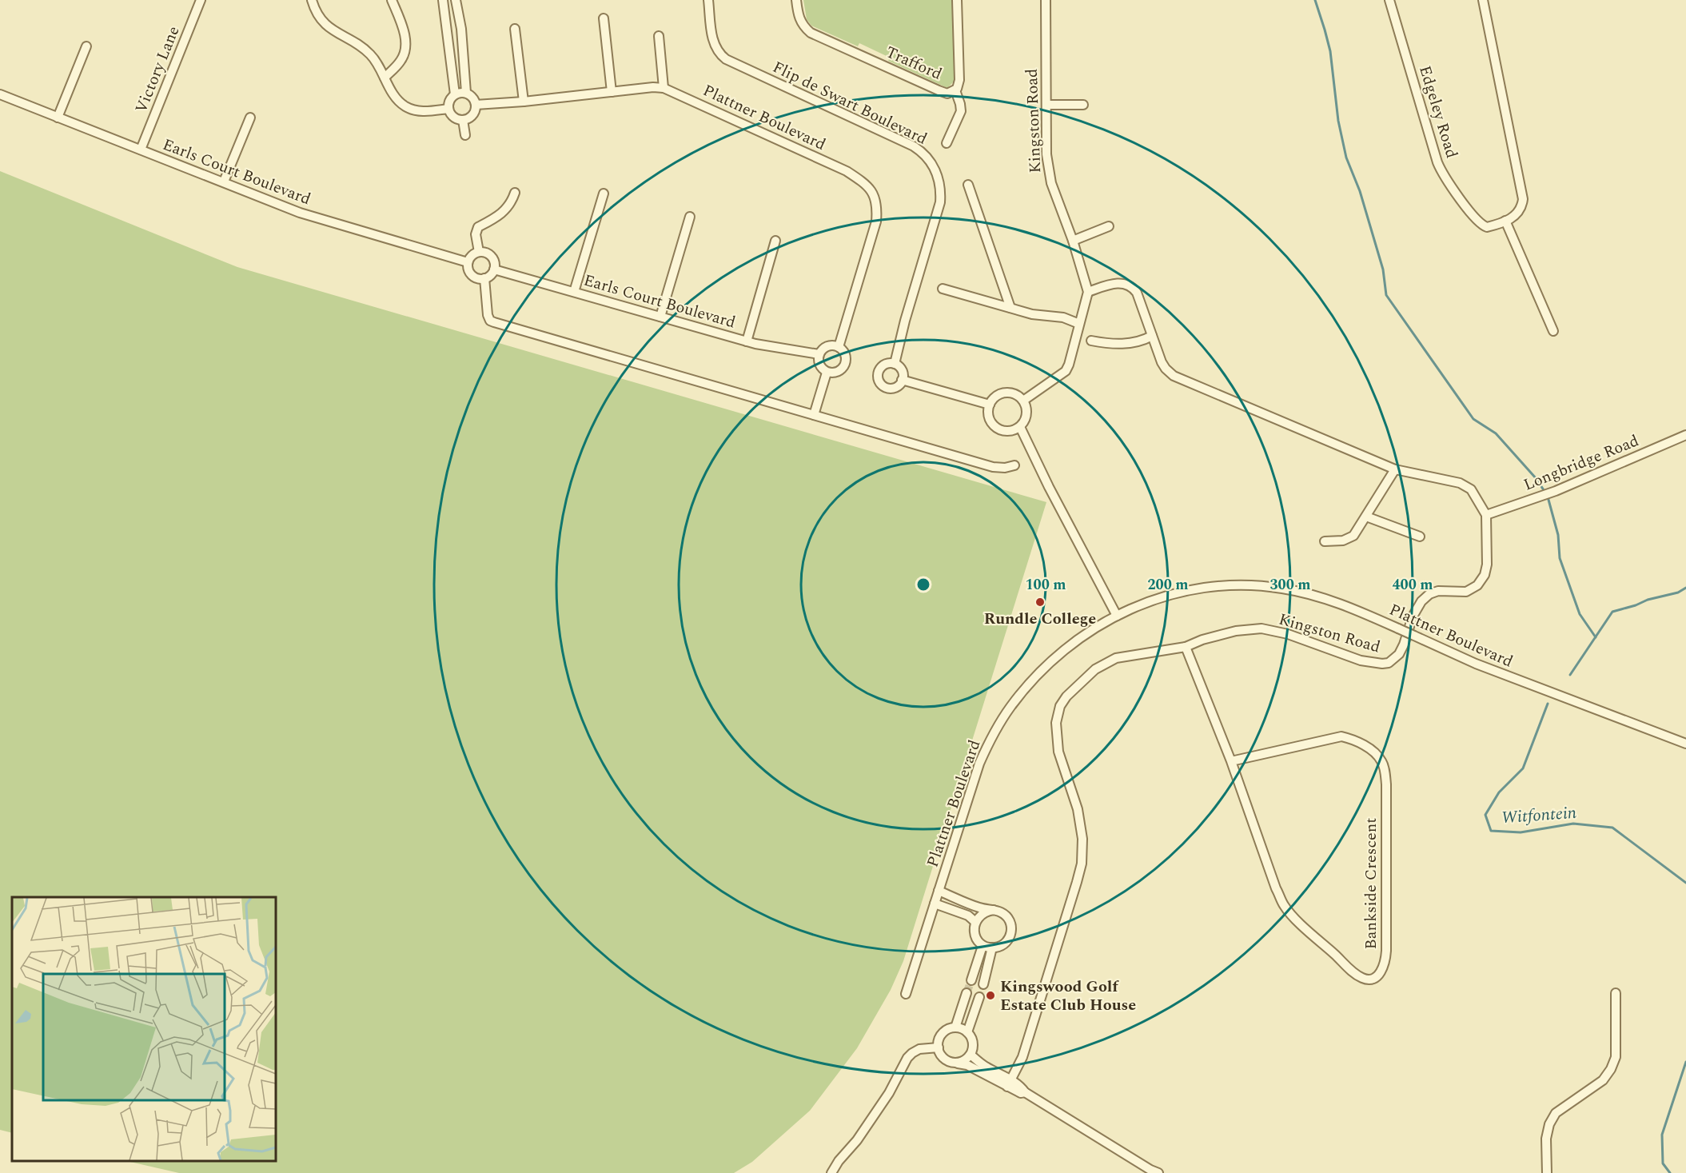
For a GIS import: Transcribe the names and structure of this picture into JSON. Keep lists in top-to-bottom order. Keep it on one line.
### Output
{"streets":{"street":["Trafford","Victory Lane","Flip de Swart Boulevard","Edgeley Road","Plattner Boulevard","Kingston Road","Earls Court Boulevard","Longbridge Road","Bankside Crescent"]},"crossings":[["Victory Lane","Earls Court Boulevard"],["Plattner Boulevard","Earls Court Boulevard"],["Kingston Road","Longbridge Road"],["Kingston Road","Bankside Crescent"]],"water":["Witfontein"],"places":["Rundle College","Kingswood Golf Estate Club House"],"rings":["100 m","200 m","300 m","400 m"]}
